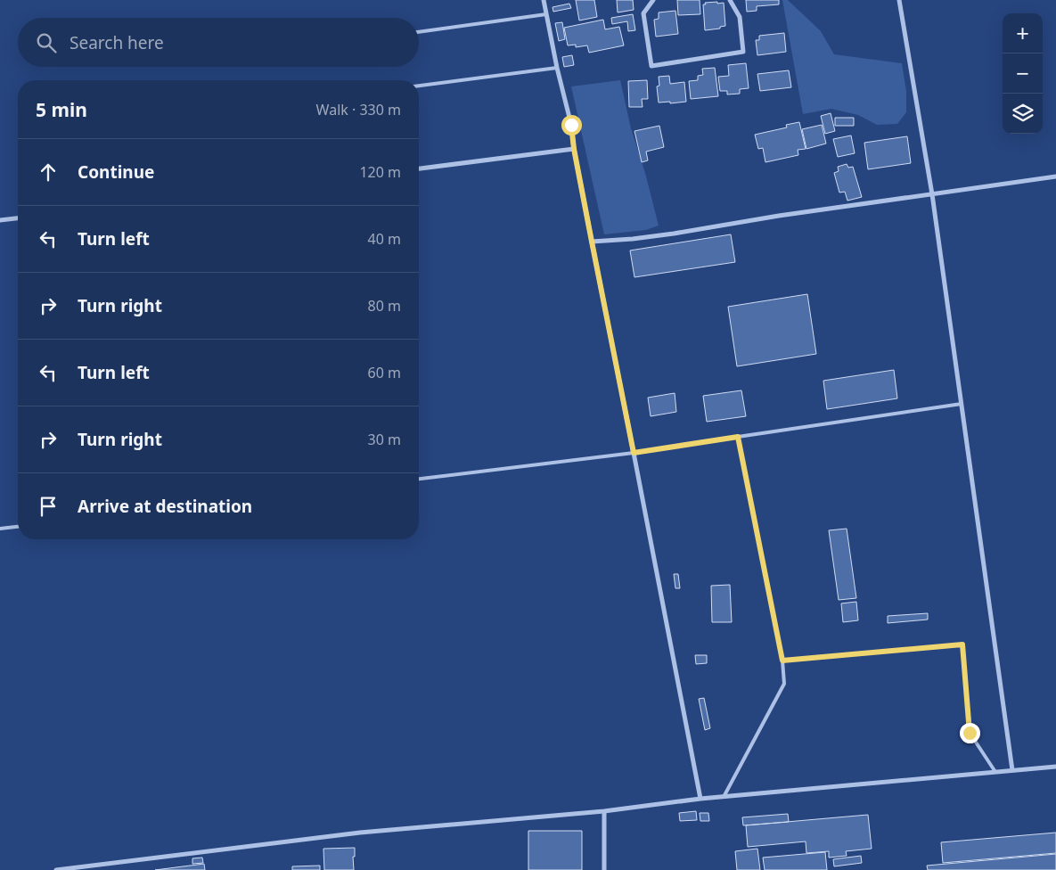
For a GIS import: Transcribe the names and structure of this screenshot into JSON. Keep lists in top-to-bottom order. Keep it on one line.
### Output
{"page":{"map_buttons":["+","−"],"search":"Search here","heading":["5 min","Walk · 330 m"],"list":[["Continue","120 m"],["Turn left","40 m"],["Turn right","80 m"],["Turn left","60 m"],["Turn right","30 m"],"Arrive at destination"]}}
